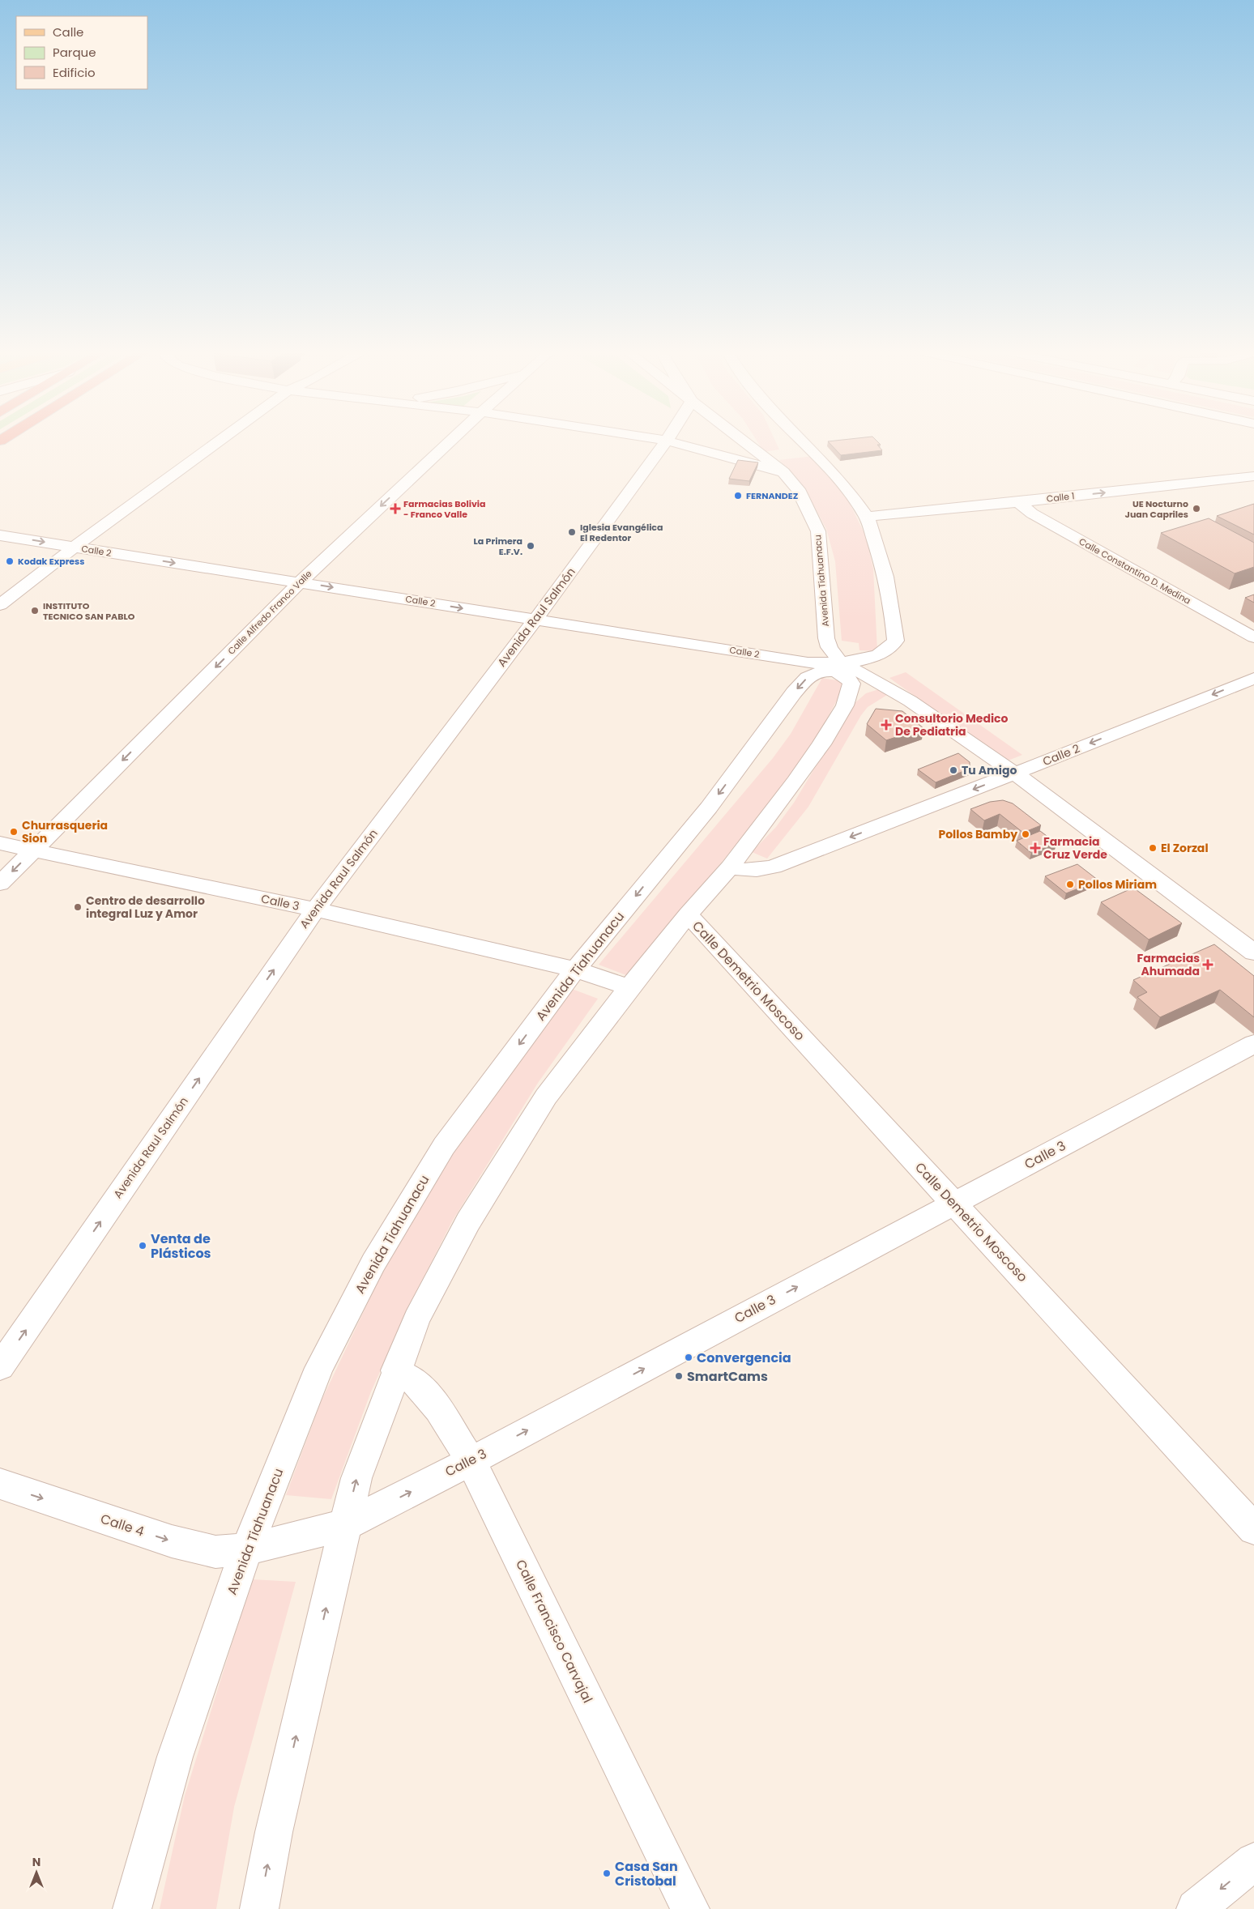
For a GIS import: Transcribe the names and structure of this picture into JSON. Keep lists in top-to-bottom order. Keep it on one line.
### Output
{"streets":{"street":["Calle 1","Calle 2","Calle Constantino D. Medina","Avenida Tiahuanacu","Calle Alfredo Franco Valle","Avenida Raul Salmón","Calle 3","Calle Demetrio Moscoso","Calle 4","Calle Francisco Carvajal"]},"crossings":[["Calle 1","Calle Constantino D. Medina"],["Calle 2","Avenida Tiahuanacu"],["Calle 2","Calle Alfredo Franco Valle"],["Calle 2","Avenida Raul Salmón"],["Avenida Tiahuanacu","Calle 3"],["Avenida Tiahuanacu","Calle Demetrio Moscoso"],["Avenida Tiahuanacu","Calle 4"],["Avenida Tiahuanacu","Calle Francisco Carvajal"],["Calle Alfredo Franco Valle","Calle 3"],["Avenida Raul Salmón","Calle 3"],["Calle 3","Calle Demetrio Moscoso"],["Calle 3","Calle 4"],["Calle 3","Calle Francisco Carvajal"]],"one_way":["Calle 1","Avenida Raul Salmón","Calle 3","Calle 4"],"places":{"other":["FERNANDEZ","UE Nocturno Juan Capriles","Iglesia Evangélica El Redentor","La Primera E.F.V.","Kodak Express","INSTITUTO TECNICO SAN PABLO","Tu Amigo","Churrasqueria Sion","Pollos Bamby","El Zorzal","Pollos Miriam","Centro de desarrollo integral Luz y Amor","Venta de Plásticos","Convergencia","SmartCams","Casa San Cristobal"],"health":["Farmacias Bolivia - Franco Valle","Consultorio Medico De Pediatria","Farmacia Cruz Verde","Farmacias Ahumada"]},"legend":["Calle","Parque","Edificio"],"north":"top"}
